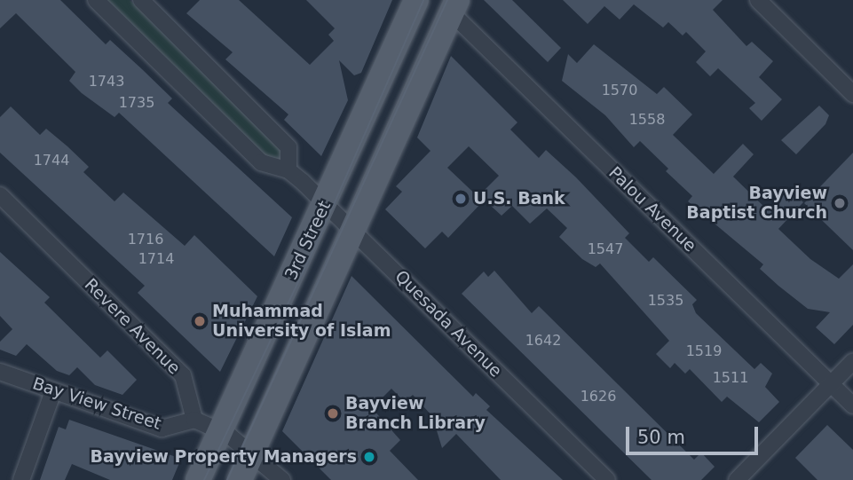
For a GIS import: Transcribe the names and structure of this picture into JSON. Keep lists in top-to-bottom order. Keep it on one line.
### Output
{"streets":{"main road":["3rd Street"],"street":["Palou Avenue","Quesada Avenue","Revere Avenue","Bay View Street"]},"crossings":[["Palou Avenue","3rd Street"],["3rd Street","Quesada Avenue"],["Revere Avenue","Bay View Street"]],"places":["U.S. Bank","Bayview Baptist Church","Muhammad University of Islam","Bayview Branch Library","Bayview Property Managers"],"house_numbers":["1743","1570","1735","1558","1744","1716","1547","1714","1535","1642","1519","1511","1626"],"scale_bar":"50 m"}
